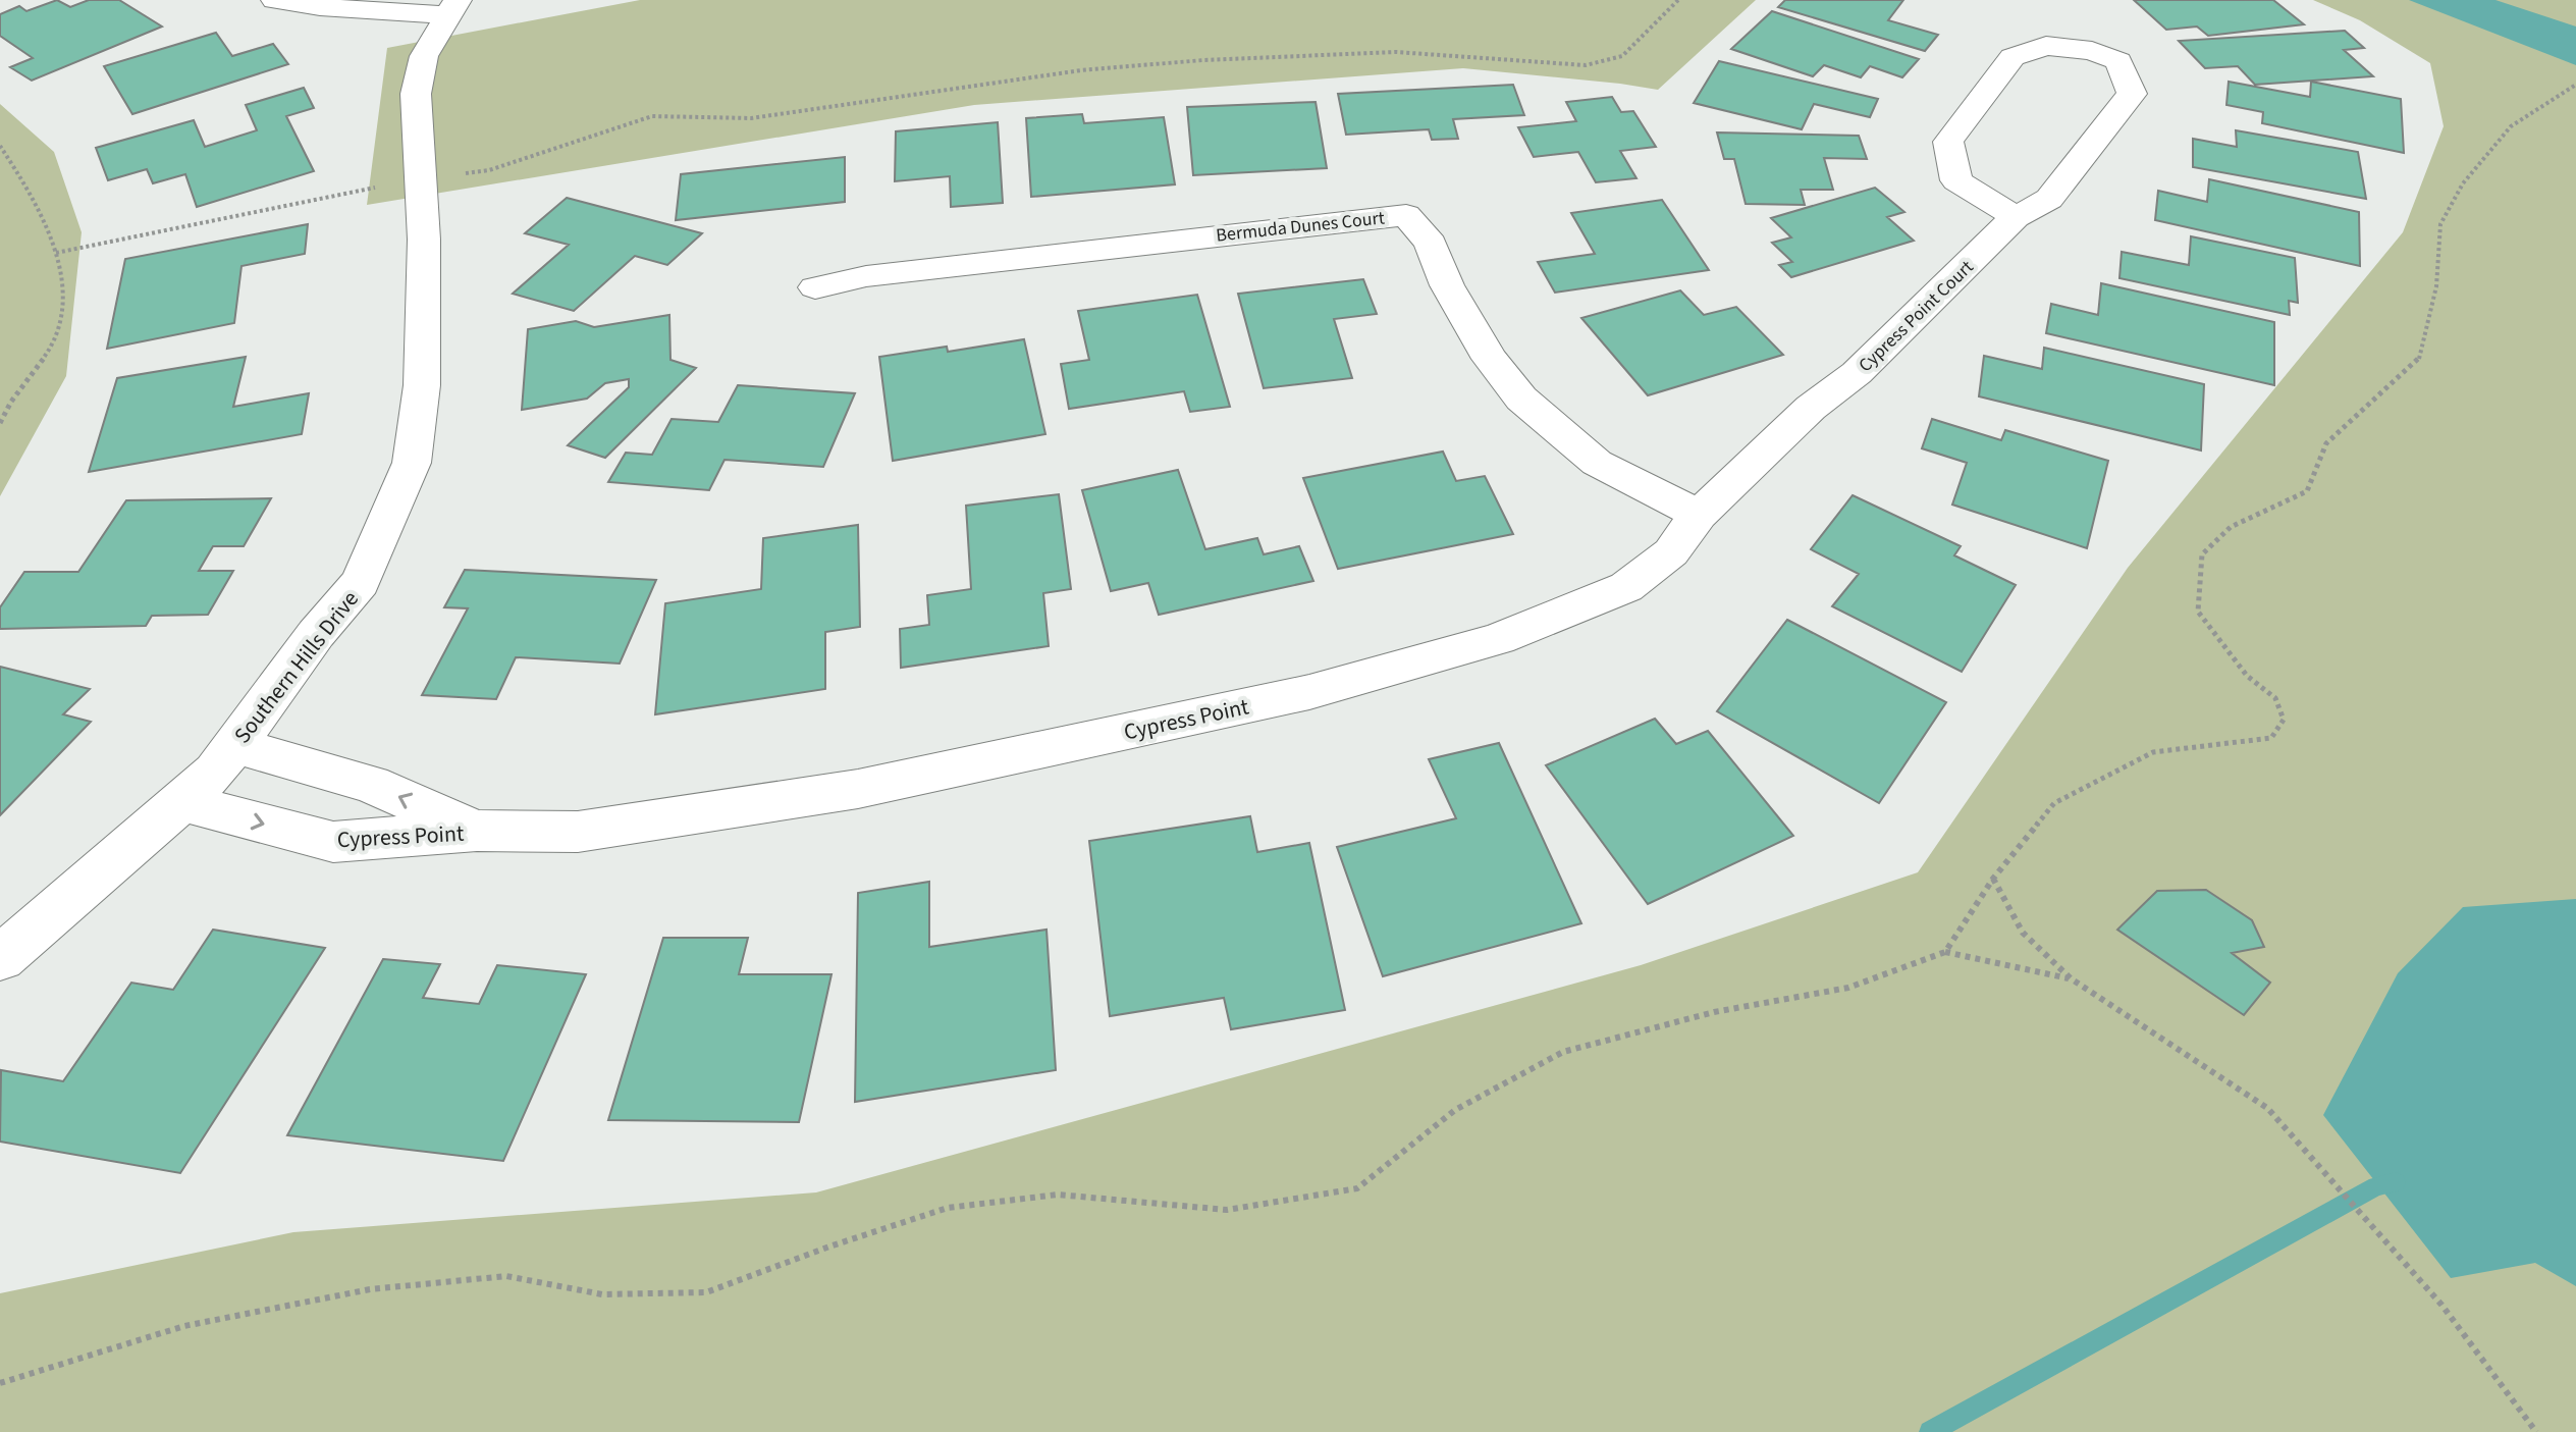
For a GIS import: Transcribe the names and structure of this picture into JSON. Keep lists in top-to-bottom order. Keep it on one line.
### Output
{"streets":{"street":["Bermuda Dunes Court","Cypress Point Court","Southern Hills Drive","Cypress Point"]},"crossings":[["Bermuda Dunes Court","Cypress Point"],["Cypress Point Court","Cypress Point"],["Southern Hills Drive","Cypress Point"]]}
